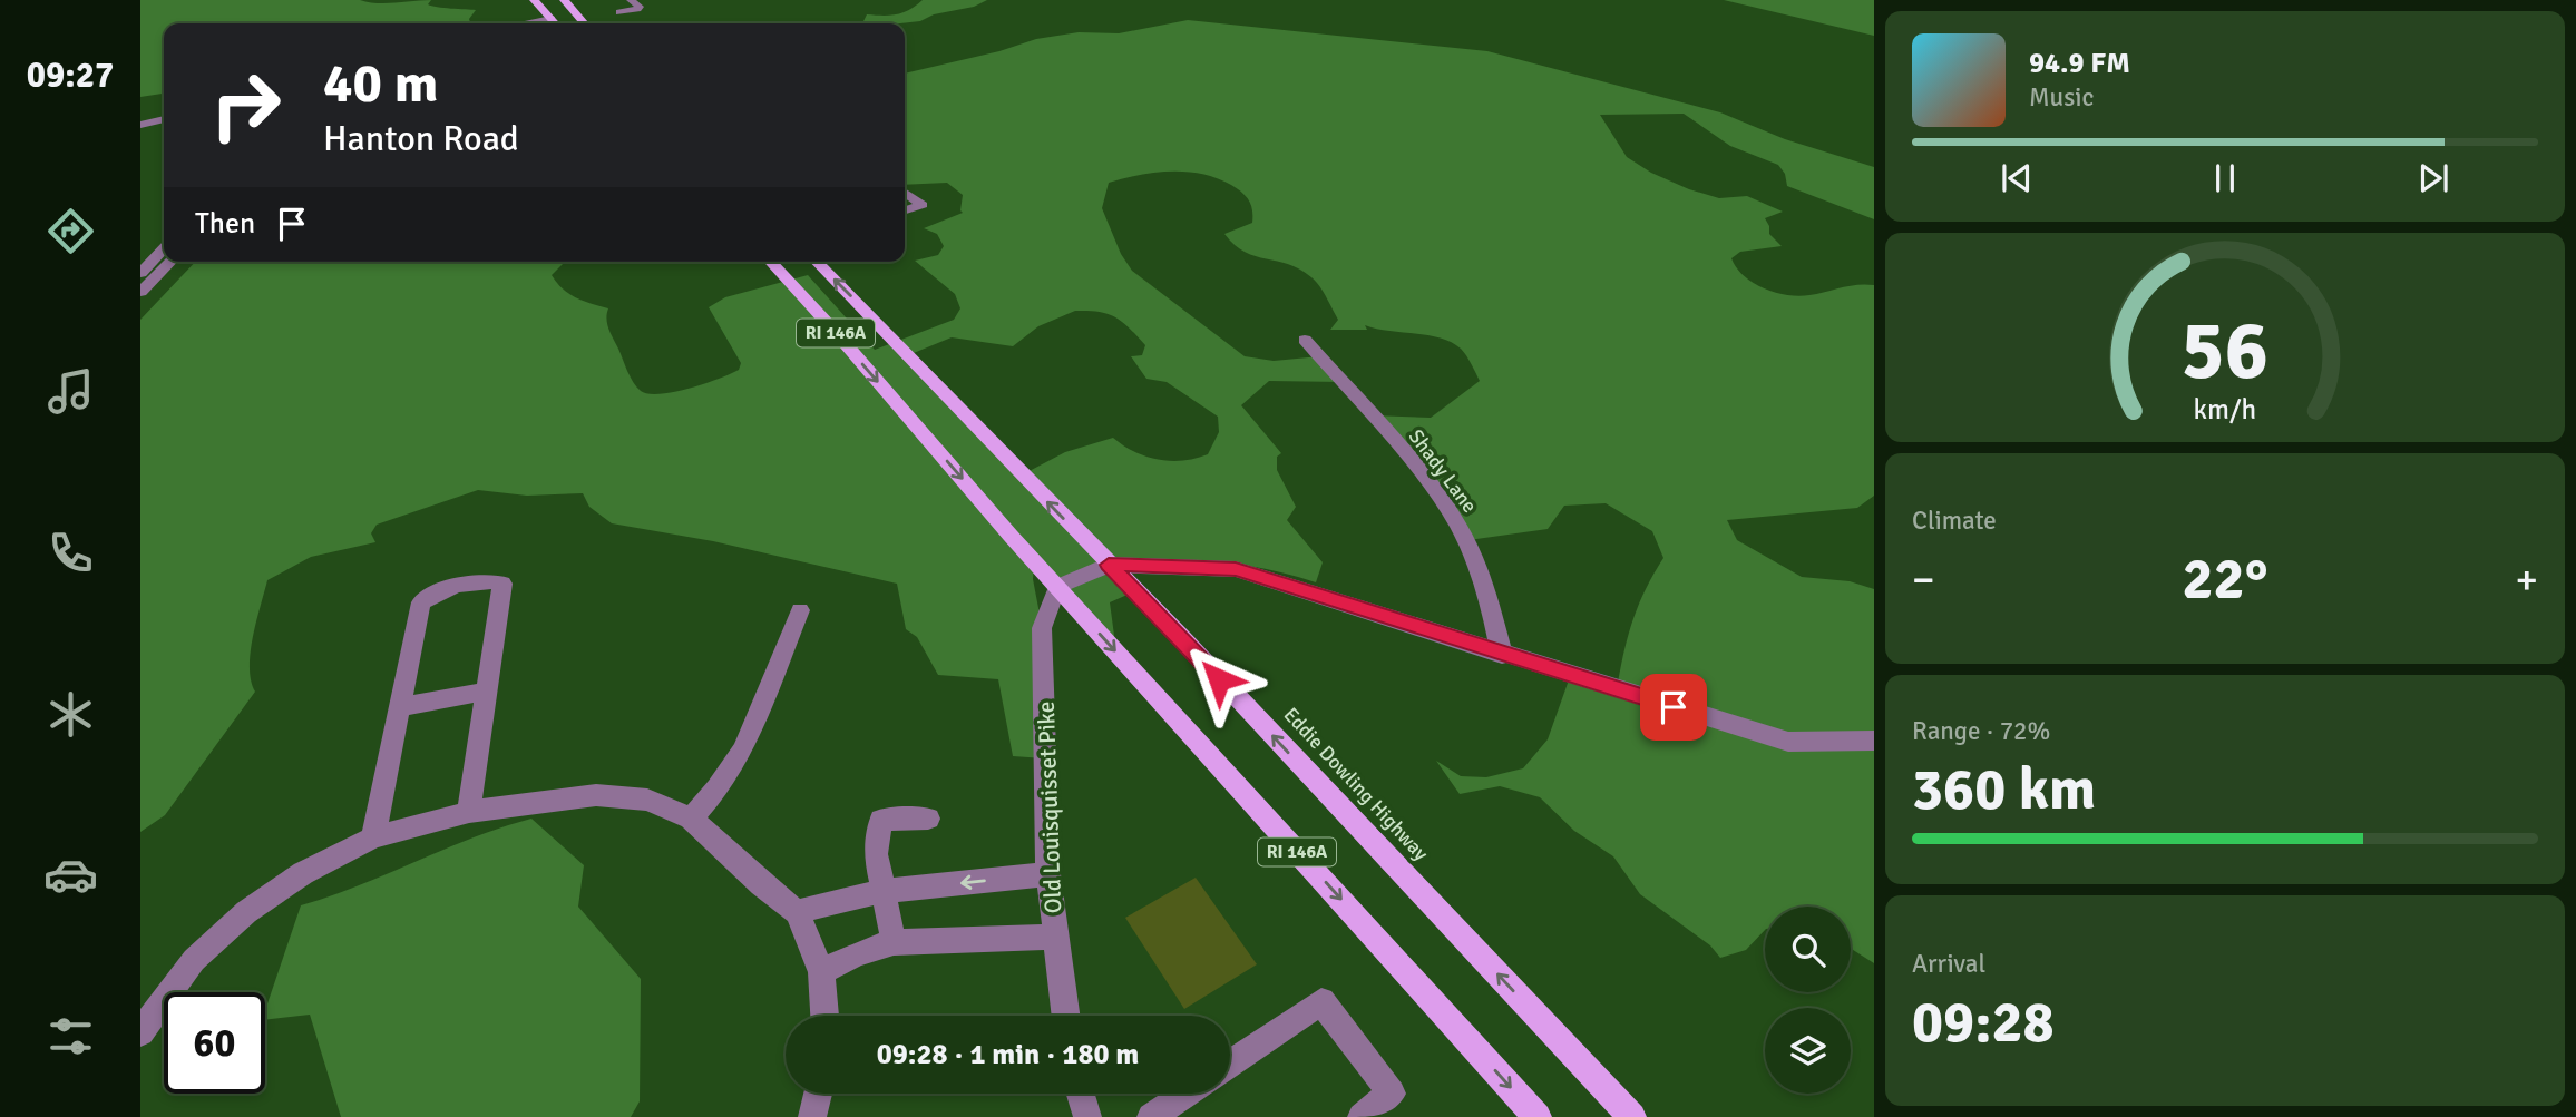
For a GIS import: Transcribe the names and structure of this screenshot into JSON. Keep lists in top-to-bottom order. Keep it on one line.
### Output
{"streets":{"main road":["RI 146A","Eddie Dowling Highway"],"street":["Shady Lane","Old Louisquisset Pike"]},"crossings":[["RI 146A","Old Louisquisset Pike"]],"page":{"tabs":"09:27","turn":["40 m","Hanton Road"],"song":["94.9 FM","Music"],"then":"Then","tile":["Climate",["Range · 72%","360 km"],["Arrival","09:28"]],"heat":["−","22°","+"],"limit":"60","trip":"09:28 · 1 min · 180 m","gauge":["56","km/h"]}}
